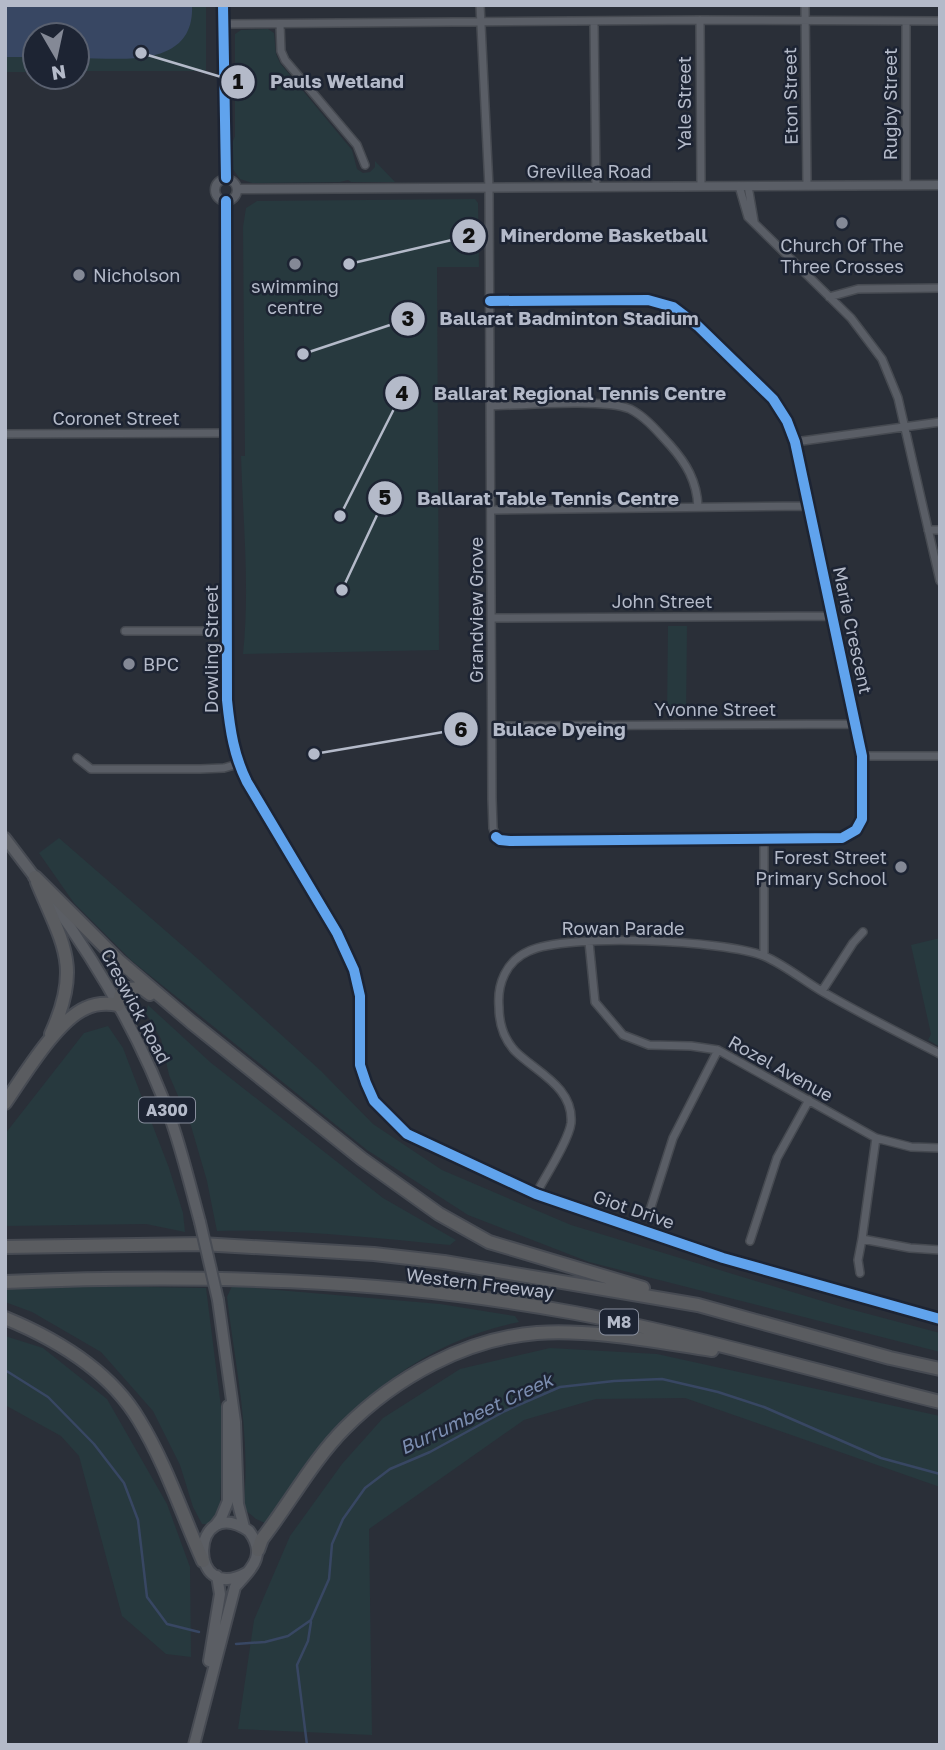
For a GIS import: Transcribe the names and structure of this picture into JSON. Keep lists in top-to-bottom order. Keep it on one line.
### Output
{"streets":{"highway":["Creswick Road","A300","Western Freeway","M8"],"street":["Eton Street","Yale Street","Rugby Street","Grevillea Road","Coronet Street","John Street","Grandview Grove","Marie Crescent","Dowling Street","Yvonne Street","Rowan Parade","Rozel Avenue","Giot Drive"]},"crossings":[["Eton Street","Grevillea Road"],["Yale Street","Grevillea Road"],["Rugby Street","Grevillea Road"],["Grevillea Road","Grandview Grove"],["Grevillea Road","Dowling Street"],["Coronet Street","Dowling Street"],["John Street","Grandview Grove"],["John Street","Marie Crescent"],["Grandview Grove","Marie Crescent"],["Grandview Grove","Yvonne Street"],["Marie Crescent","Yvonne Street"],["Dowling Street","Giot Drive"],["Rowan Parade","Rozel Avenue"],["Rowan Parade","Giot Drive"],["Creswick Road","A300"]],"water":["Burrumbeet Creek"],"places":["Pauls Wetland","Church Of The Three Crosses","swimming centre","Minerdome Basketball","Nicholson","Ballarat Badminton Stadium","Ballarat Regional Tennis Centre","Ballarat Table Tennis Centre","BPC","Bulace Dyeing","Forest Street Primary School"],"north":"bottom"}
